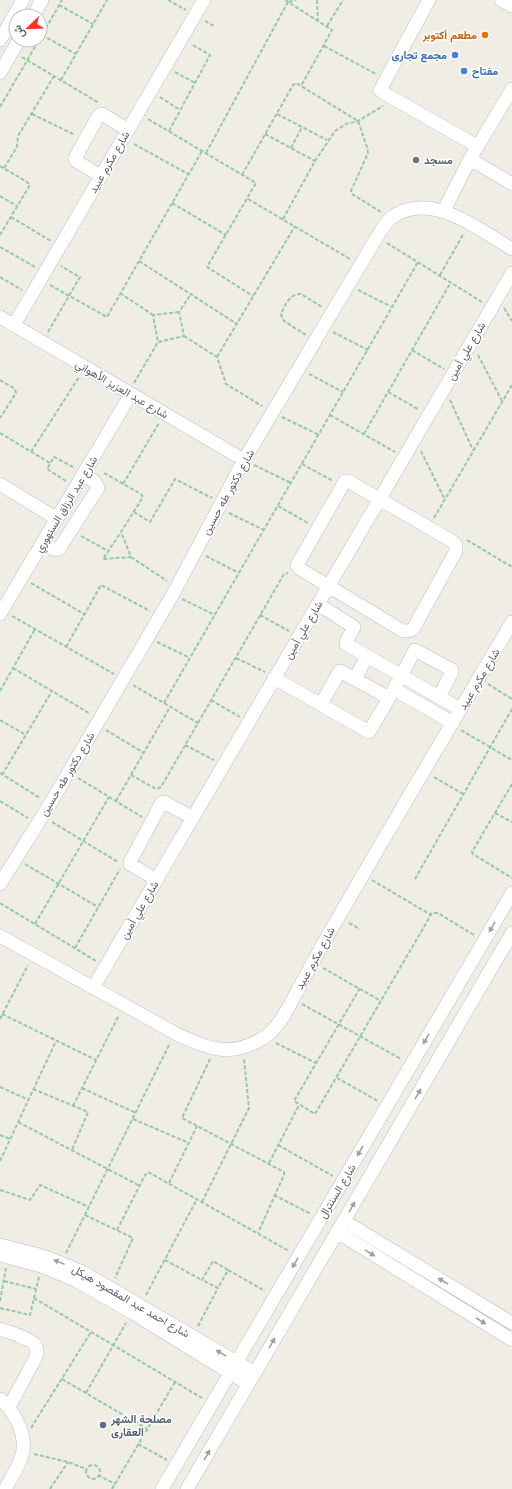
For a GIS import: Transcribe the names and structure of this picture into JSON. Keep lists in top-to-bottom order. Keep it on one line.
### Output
{"streets":{"street":["شارع مكرم عبيد","شارع علي أمين","شارع عبد العزيز الأهواني","شارع دكتور طه حسين","شارع عبد الرزاق السنهوري","شارع السنترال","شارع احمد عبد المقصود هيكل"]},"crossings":[["شارع مكرم عبيد","شارع علي أمين"],["شارع مكرم عبيد","شارع عبد العزيز الأهواني"],["شارع عبد العزيز الأهواني","شارع دكتور طه حسين"],["شارع عبد العزيز الأهواني","شارع عبد الرزاق السنهوري"],["شارع السنترال","شارع احمد عبد المقصود هيكل"]],"places":["مطعم أكتوبر","مجمع تجارى","مفتاح","مسجد","مصلحة الشهر العقارى"],"north":"bottom left"}
